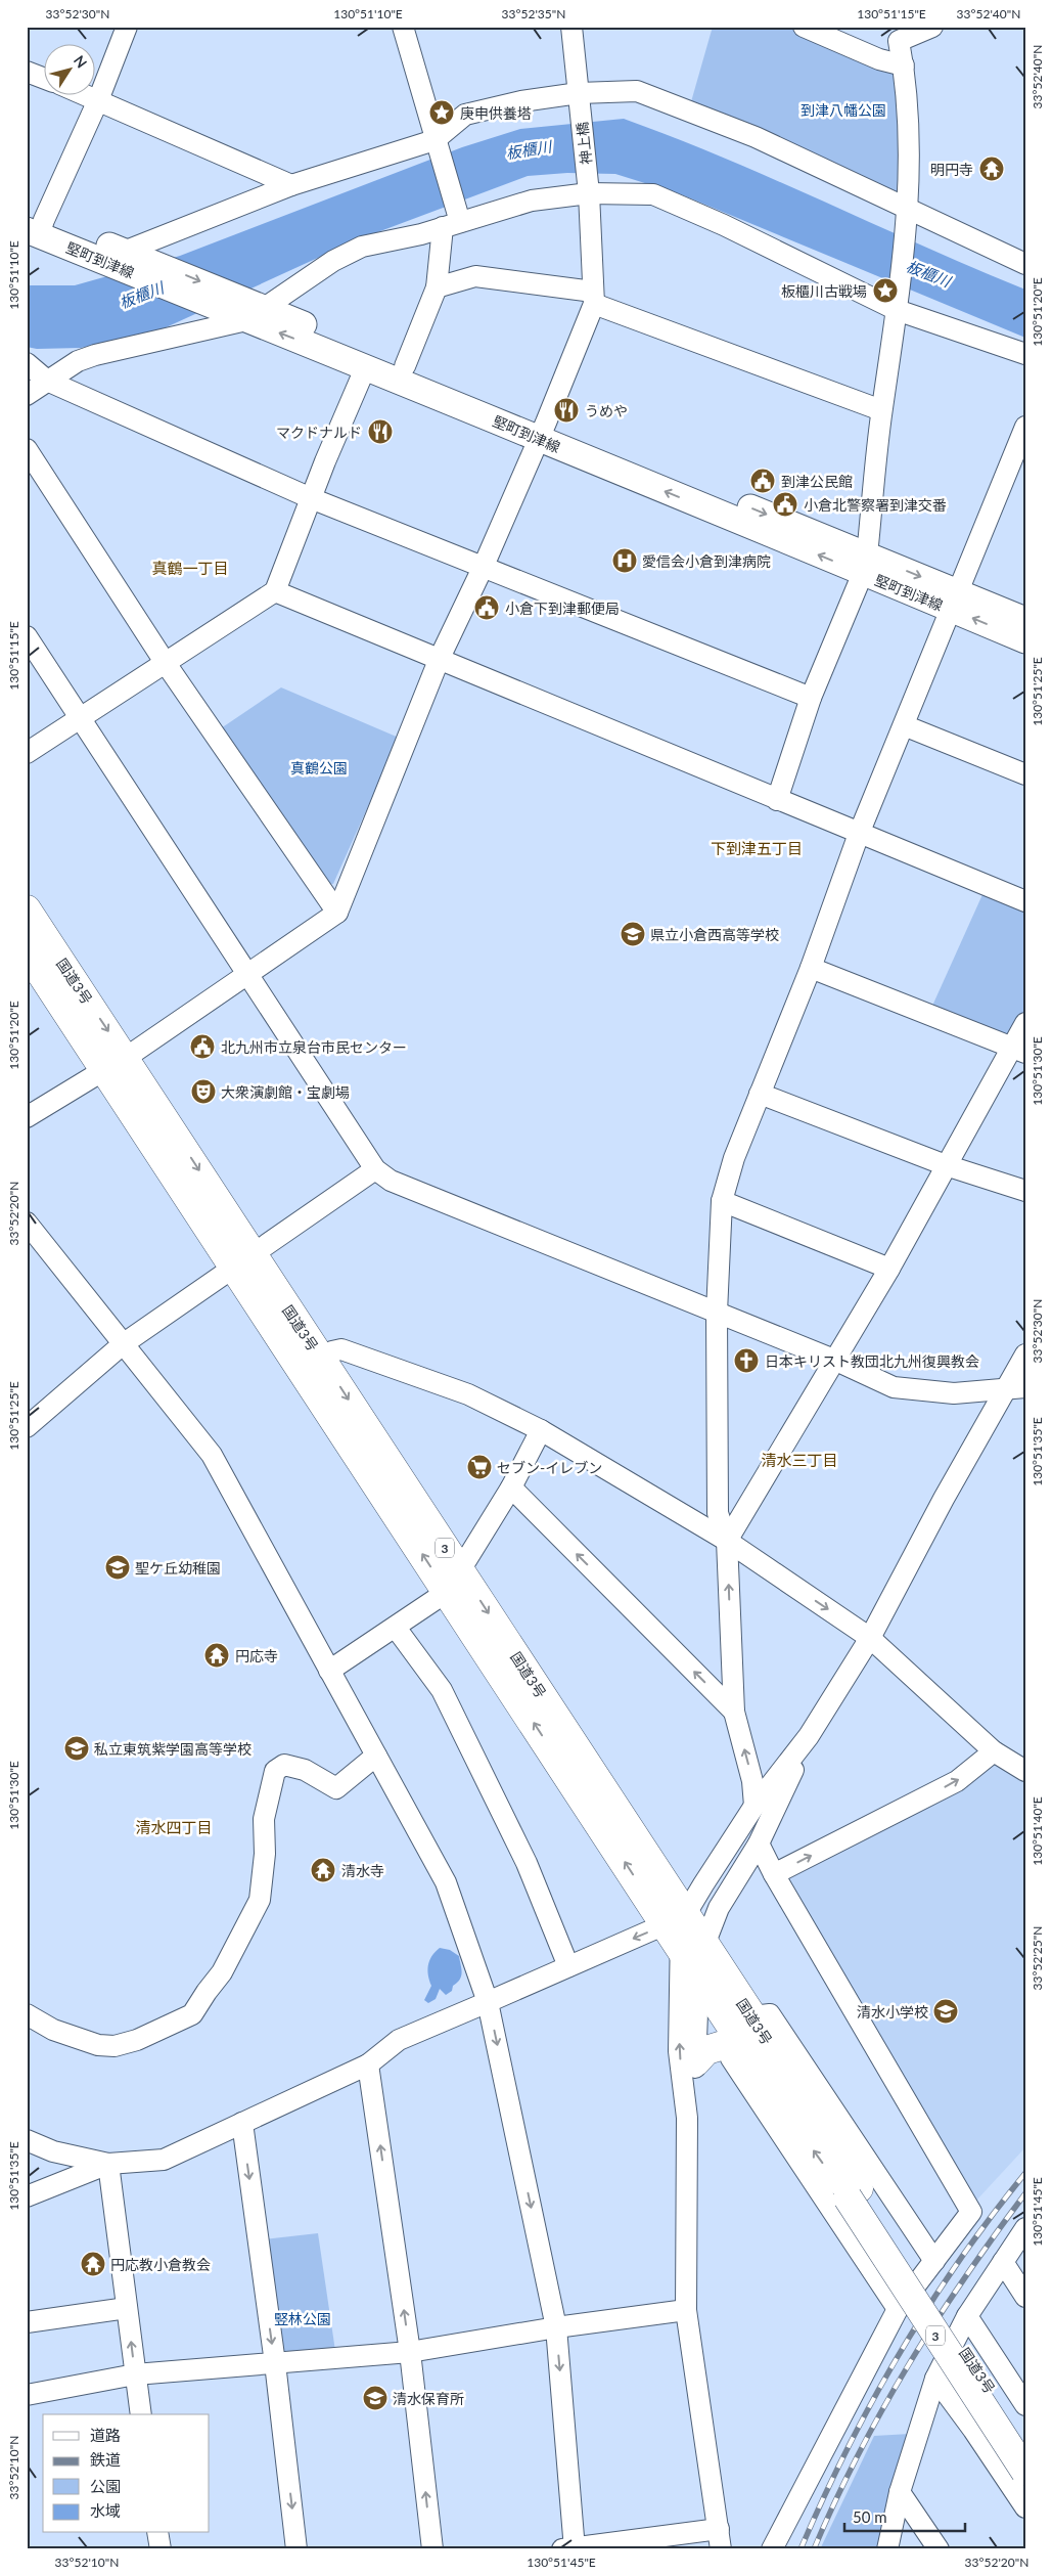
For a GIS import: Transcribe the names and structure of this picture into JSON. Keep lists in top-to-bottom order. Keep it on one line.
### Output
{"streets":{"highway":["国道3号","3"],"main road":["堅町到津線"],"street":["神上橋"]},"districts":["真鶴一丁目","下到津五丁目","清水三丁目","清水四丁目"],"water":["板櫃川"],"parks":["到津八幡公園","真鶴公園","竪林公園"],"places":{"place":["庚申供養塔","板櫃川古戦場"],"temple":["明円寺","円応寺","清水寺","円応教小倉教会"],"restaurant":["うめや","マクドナルド"],"public building":["到津公民館","小倉北警察署到津交番","小倉下到津郵便局","北九州市立泉台市民センター"],"hospital":["愛信会小倉到津病院"],"school or university":["県立小倉西高等学校","聖ケ丘幼稚園","私立東筑紫学園高等学校","清水小学校","清水保育所"],"theatre":["大衆演劇館・宝劇場"],"church":["日本キリスト教団北九州復興教会"],"supermarket":["セブン-イレブン"]},"legend":["道路","鉄道","公園","水域"],"scale_bar":"50 m","north":"top right","coordinates":["33°52'30\"N","130°51'10\"E","33°52'35\"N","130°51'15\"E","33°52'40\"N","130°51'20\"E","130°51'25\"E","130°51'30\"E","33°52'20\"N","130°51'35\"E","130°51'40\"E","33°52'25\"N","130°51'45\"E","33°52'10\"N"]}
